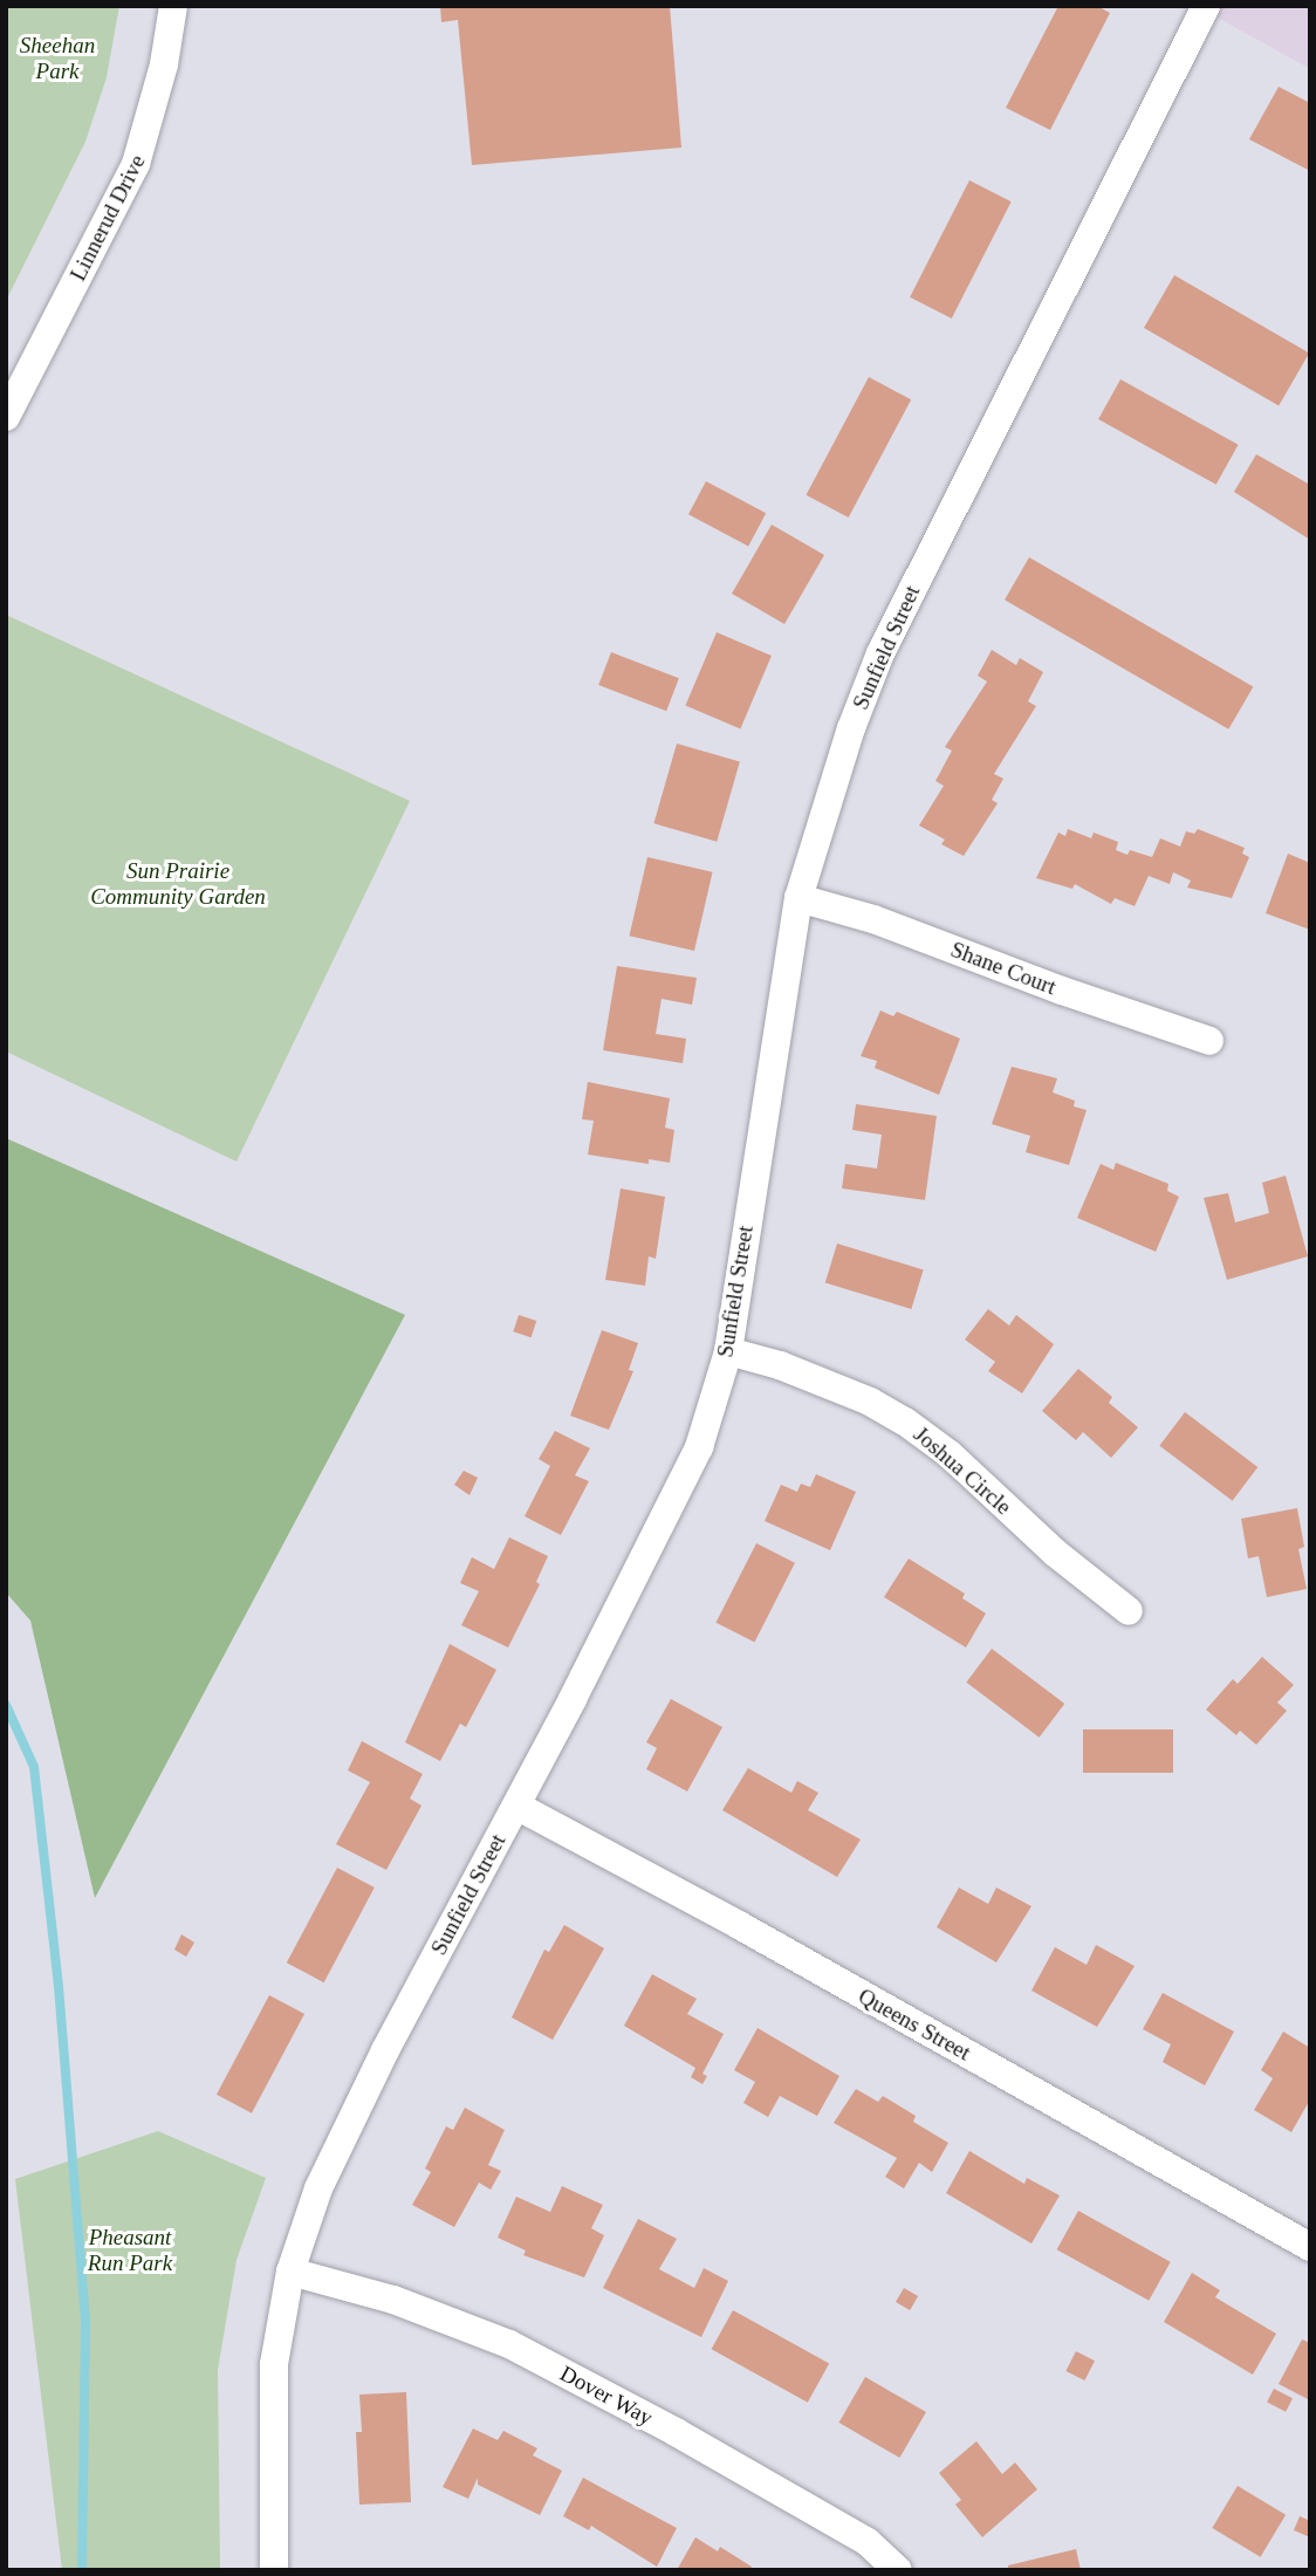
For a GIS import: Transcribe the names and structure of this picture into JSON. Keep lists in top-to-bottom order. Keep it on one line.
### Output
{"streets":{"street":["Linnerud Drive","Sunfield Street","Shane Court","Joshua Circle","Queens Street","Dover Way"]},"crossings":[["Sunfield Street","Shane Court"],["Sunfield Street","Joshua Circle"],["Sunfield Street","Queens Street"],["Sunfield Street","Dover Way"]],"parks":["Sheehan Park","Sun Prairie Community Garden","Pheasant Run Park"]}
